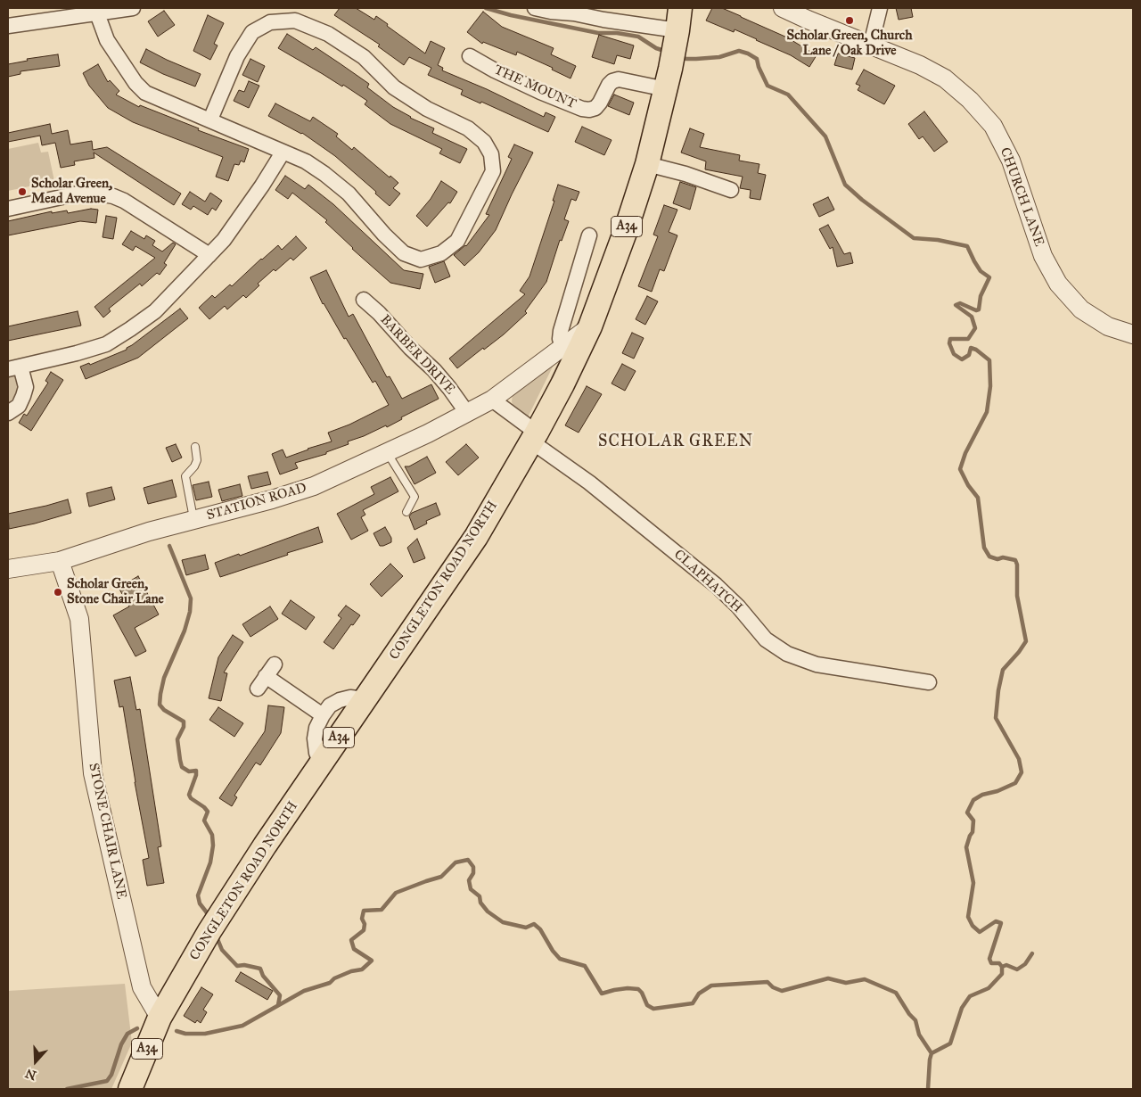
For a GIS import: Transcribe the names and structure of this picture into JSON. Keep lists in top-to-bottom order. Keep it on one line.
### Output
{"streets":{"highway":["A34","CONGLETON ROAD NORTH"],"street":["THE MOUNT","CHURCH LANE","BARBER DRIVE","STATION ROAD","CLAPHATCH","STONE CHAIR LANE"]},"crossings":[["THE MOUNT","CONGLETON ROAD NORTH"],["BARBER DRIVE","STATION ROAD"],["STATION ROAD","CONGLETON ROAD NORTH"],["STATION ROAD","STONE CHAIR LANE"],["CONGLETON ROAD NORTH","CLAPHATCH"],["CONGLETON ROAD NORTH","STONE CHAIR LANE"]],"districts":["SCHOLAR GREEN"],"places":["Scholar Green, Church Lane / Oak Drive","Scholar Green, Mead Avenue","Scholar Green, Stone Chair Lane"],"north":"bottom"}
